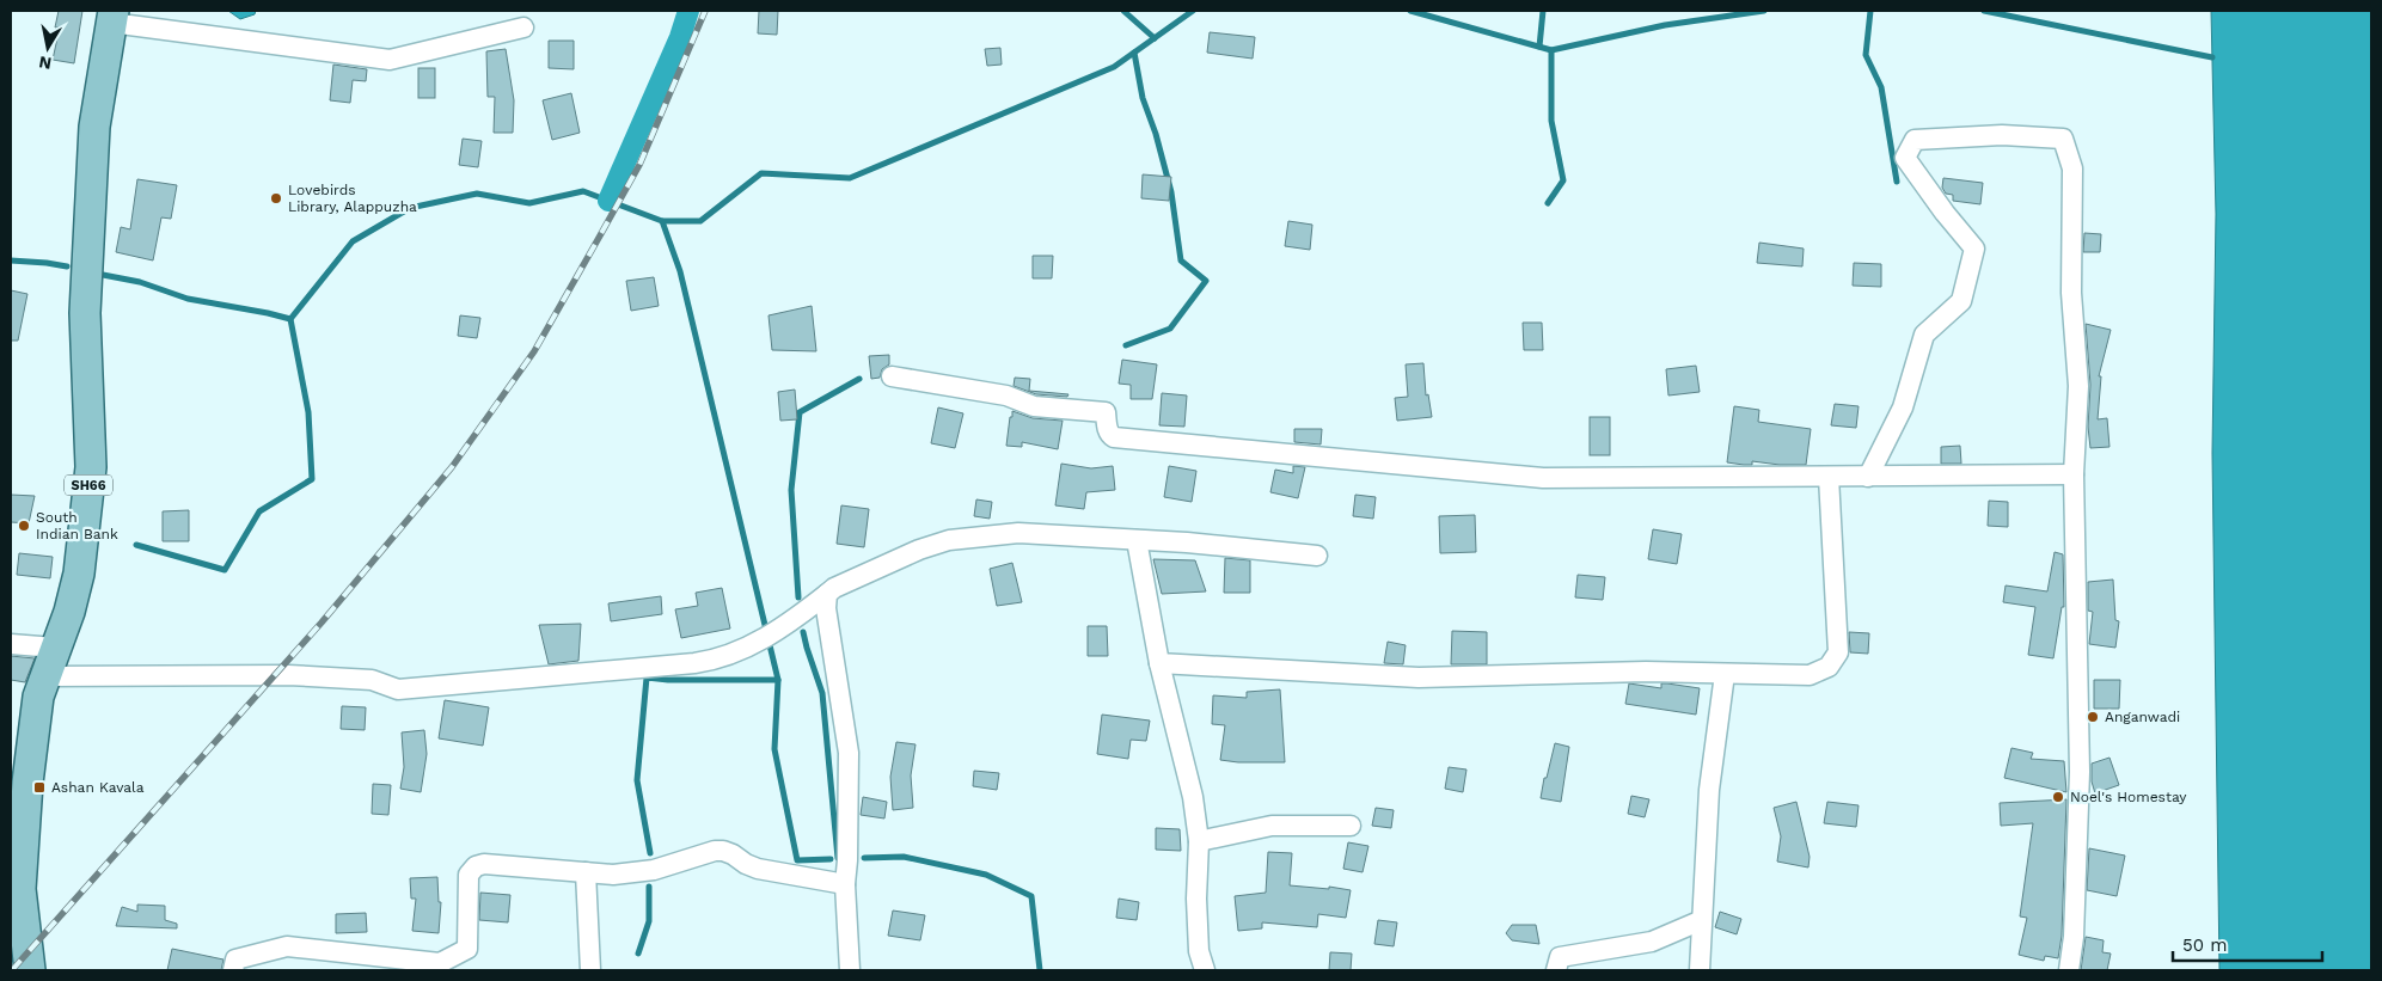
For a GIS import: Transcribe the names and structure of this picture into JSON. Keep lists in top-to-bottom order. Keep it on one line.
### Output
{"streets":{"main road":["SH66"]},"places":{"other":["Lovebirds Library, Alappuzha","South Indian Bank","Anganwadi","Noel's Homestay"],"transit":["Ashan Kavala"]},"scale_bar":"50 m","north":"bottom"}
